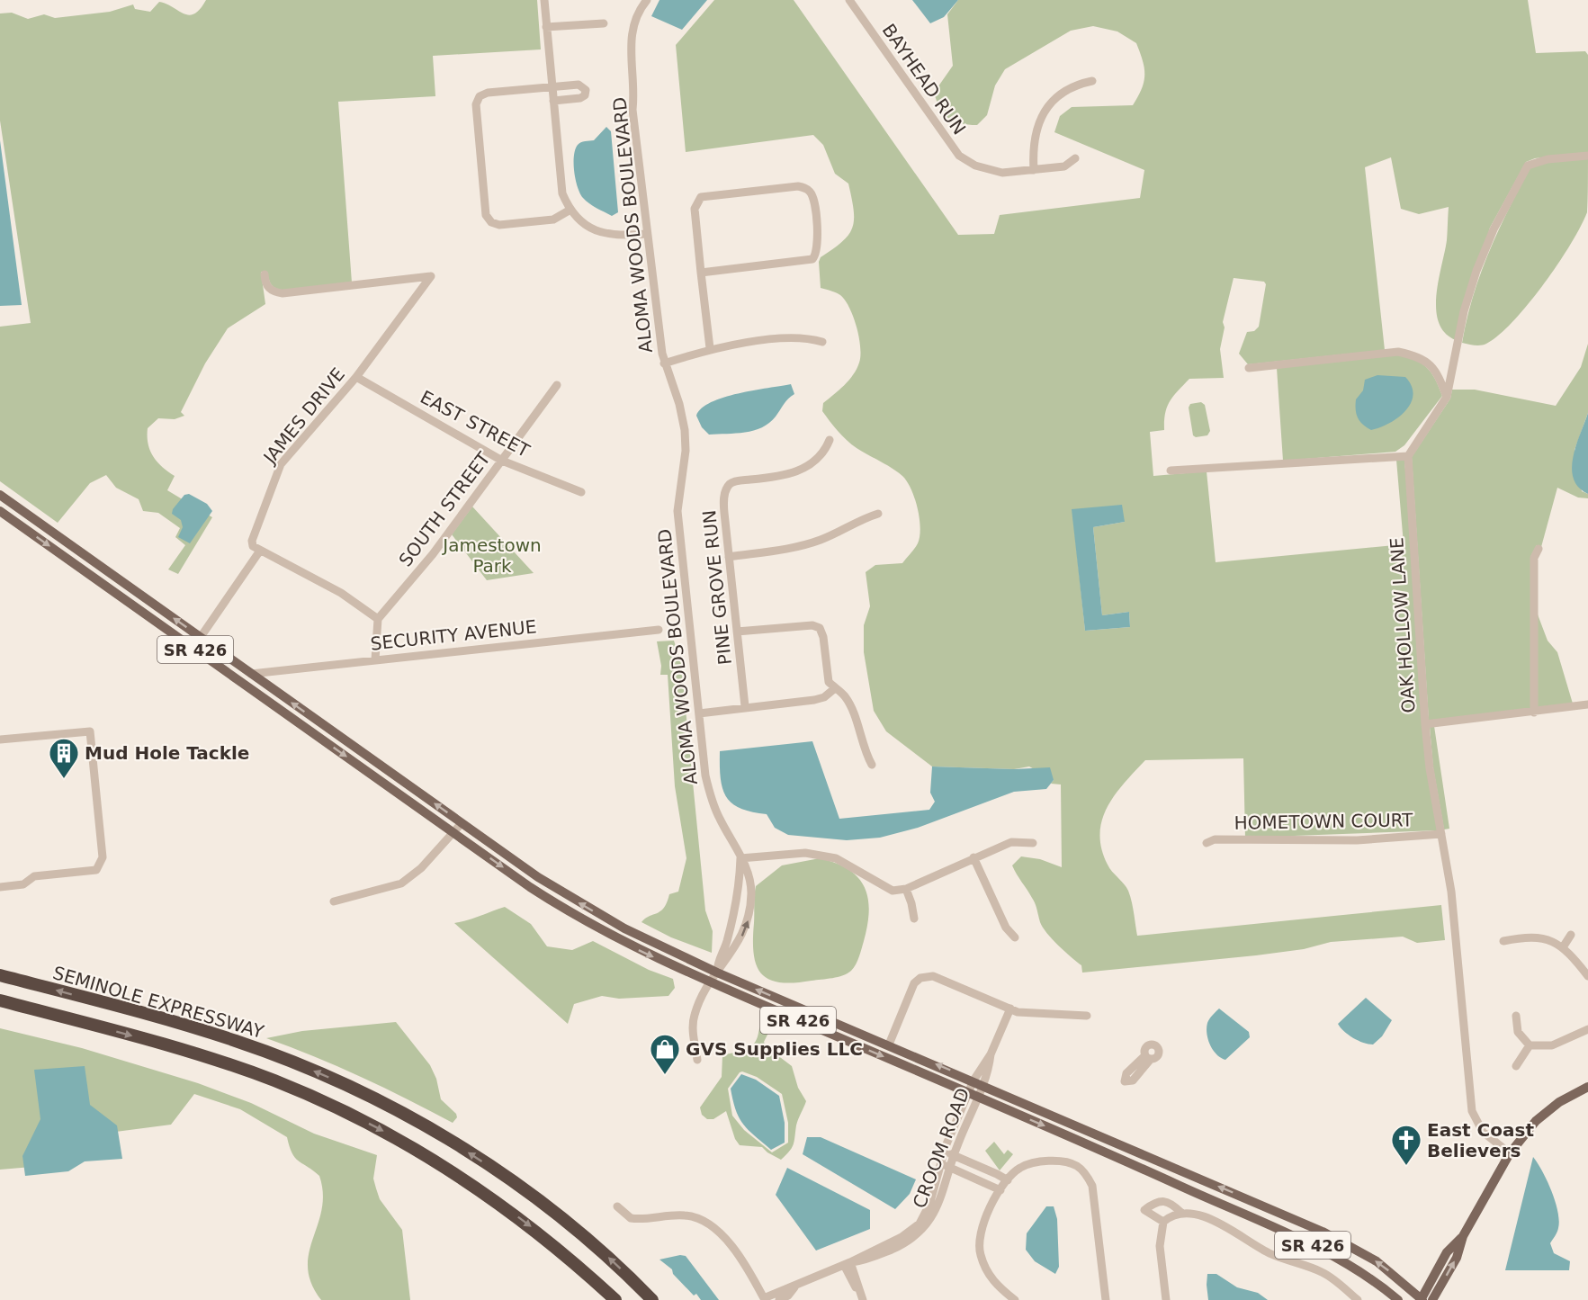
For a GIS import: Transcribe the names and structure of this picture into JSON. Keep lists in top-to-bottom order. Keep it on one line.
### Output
{"streets":{"highway":["SEMINOLE EXPRESSWAY"],"main road":["SR 426"],"street":["BAYHEAD RUN","ALOMA WOODS BOULEVARD","JAMES DRIVE","EAST STREET","SOUTH STREET","PINE GROVE RUN","OAK HOLLOW LANE","SECURITY AVENUE","HOMETOWN COURT","CROOM ROAD"]},"crossings":[["ALOMA WOODS BOULEVARD","SR 426"],["JAMES DRIVE","EAST STREET"],["EAST STREET","SOUTH STREET"],["OAK HOLLOW LANE","HOMETOWN COURT"],["SECURITY AVENUE","SR 426"],["SR 426","CROOM ROAD"]],"parks":["Jamestown Park"],"places":{"building":["Mud Hole Tackle"],"shop":["GVS Supplies LLC"],"church":["East Coast Believers"]}}
